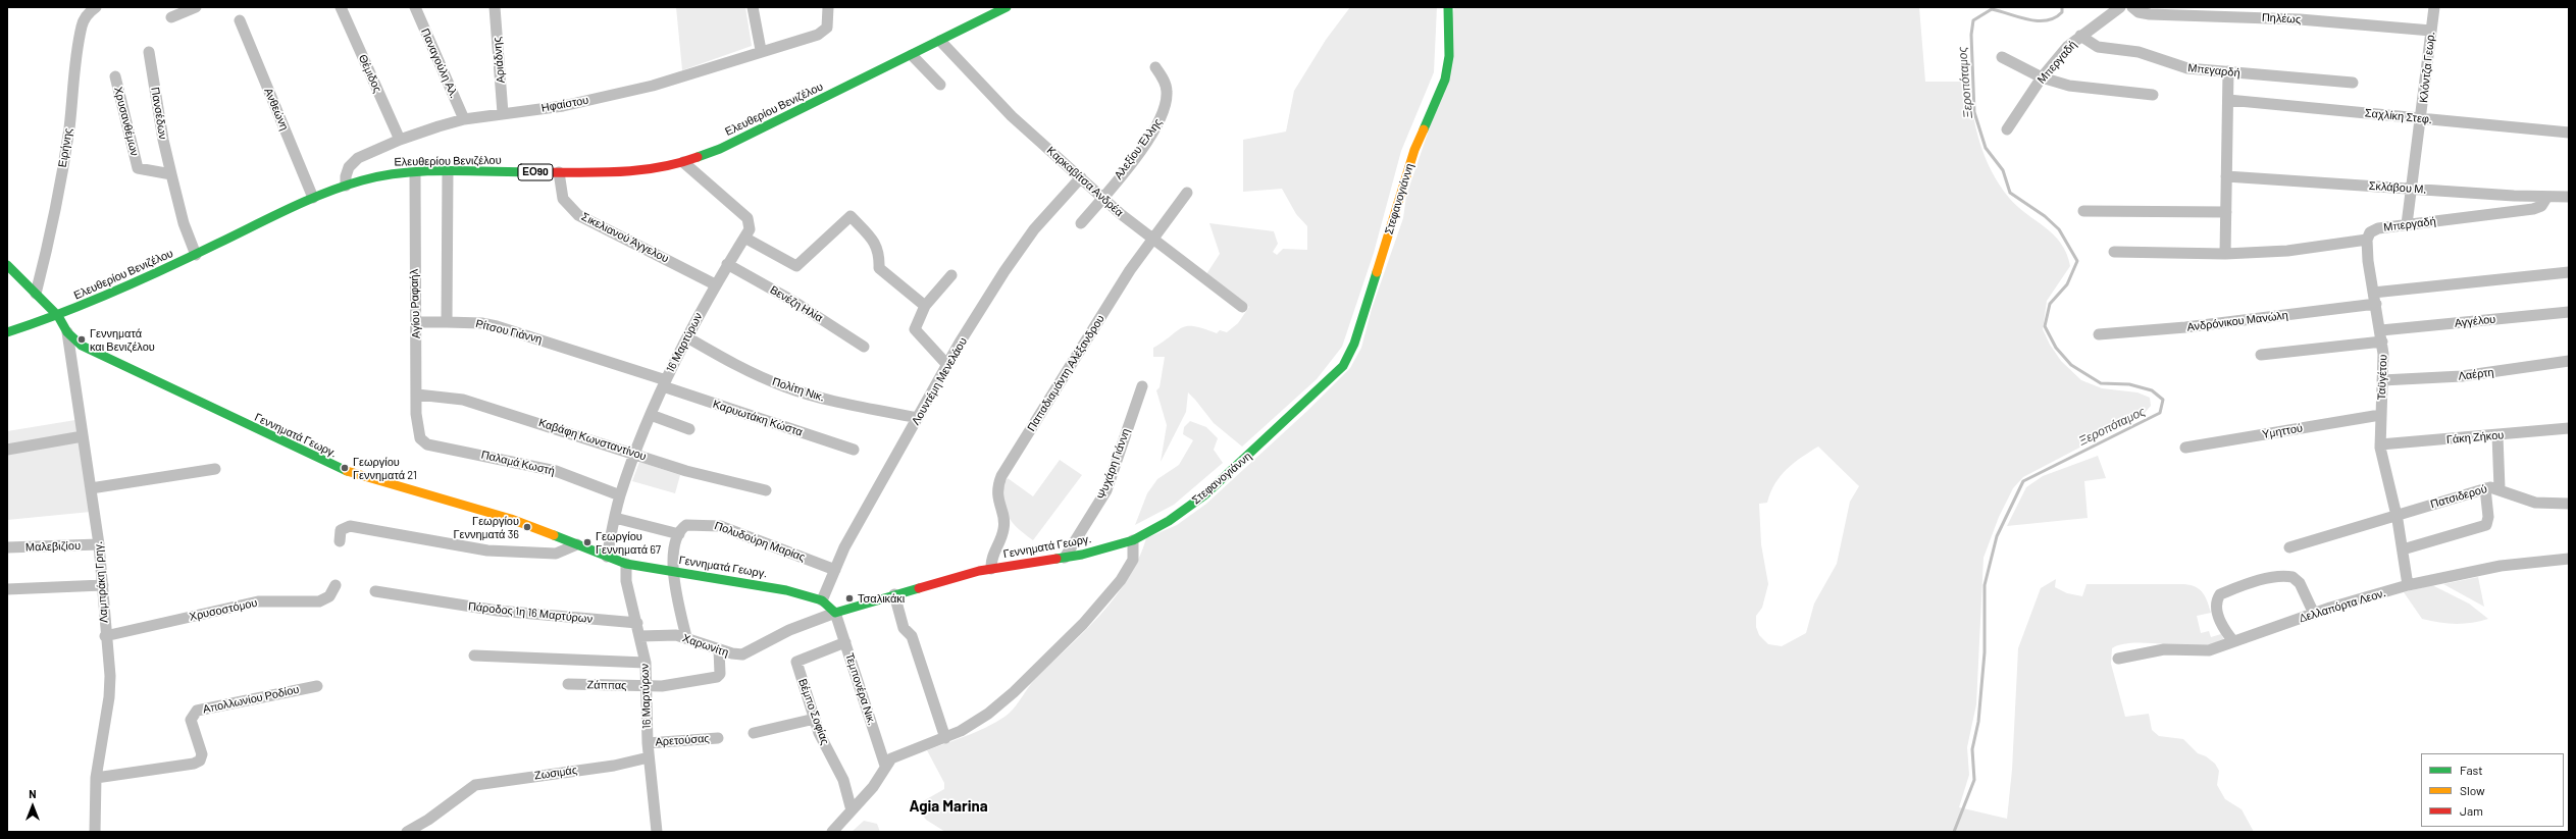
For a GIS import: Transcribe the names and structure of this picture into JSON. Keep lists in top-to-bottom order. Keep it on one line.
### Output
{"streets":{"street":["Πηλέως","Αριάδνης","Μπεργαδή","Παναγούλη Αλ.","Κλόντζα Γεωρ.","Μπεγαρδή","Θέμιδος","Ηφαίστου","Ανθεώνη","Ελευθερίου Βενιζέλου","Πανσέδων","Σαχλίκη Στεφ.","Χρυσανθέμων","Ειρήνης","Αλεξίου Έλλης","ΕΟ90","Καρκαβίτσα Ανδρέα","Σκλάβου Μ.","Στεφανογιάννη","Σικελιανού Άγγελου","Αγίου Ραφαήλ","Βενέζη Ηλία","Ανδρόνικου Μανώλη","Αγγέλου","Ρίτσου Γιάννη","16 Μαρτύρων","Παπαδιαμάντη Αλέξανδρου","Λαέρτη","Ταϋγέτου","Λουντέμη Μενελάου","Πολίτη Νικ.","Καρυωτάκη Κώστα","Υμηττού","Γεννηματά Γεωργ.","Γάκη Ζήκου","Καβάφη Κωνσταντίνου","Παλαμά Κωστή","Ψυχάρη Γιάννη","Πατσιδερού","Πολυδούρη Μαρίας","Μαλεβιζίου","Λαμπράκη Γρηγ.","Δελλαπόρτα Λεον.","Χρυσοστόμου","Πάροδος 1η 16 Μαρτύρων","Χαρωνίτη","Ζάππας","Τεμπονέρα Νικ.","Απολλωνίου Ροδίου","Βέμπο Σοφίας","Αρετούσας","Ζωσιμάς"]},"crossings":[["Πηλέως","Κλόντζα Γεωρ."],["Αριάδνης","Ηφαίστου"],["Μπεργαδή","Κλόντζα Γεωρ."],["Μπεργαδή","Μπεγαρδή"],["Μπεργαδή","Σκλάβου Μ."],["Μπεργαδή","Ταϋγέτου"],["Παναγούλη Αλ.","Ηφαίστου"],["Κλόντζα Γεωρ.","Σαχλίκη Στεφ."],["Κλόντζα Γεωρ.","Σκλάβου Μ."],["Θέμιδος","Ηφαίστου"],["Ηφαίστου","Ελευθερίου Βενιζέλου"],["Ανθεώνη","Ελευθερίου Βενιζέλου"],["Ελευθερίου Βενιζέλου","Καρκαβίτσα Ανδρέα"],["Ελευθερίου Βενιζέλου","Σικελιανού Άγγελου"],["Ελευθερίου Βενιζέλου","Αγίου Ραφαήλ"],["Ελευθερίου Βενιζέλου","16 Μαρτύρων"],["Ελευθερίου Βενιζέλου","Γεννηματά Γεωργ."],["Πανσέδων","Χρυσανθέμων"],["Ειρήνης","Γεννηματά Γεωργ."],["Αλεξίου Έλλης","Καρκαβίτσα Ανδρέα"],["Καρκαβίτσα Ανδρέα","Παπαδιαμάντη Αλέξανδρου"],["Καρκαβίτσα Ανδρέα","Λουντέμη Μενελάου"],["Στεφανογιάννη","Γεννηματά Γεωργ."],["Σικελιανού Άγγελου","16 Μαρτύρων"],["Αγίου Ραφαήλ","Ρίτσου Γιάννη"],["Αγίου Ραφαήλ","Καβάφη Κωνσταντίνου"],["Αγίου Ραφαήλ","Παλαμά Κωστή"],["Βενέζη Ηλία","16 Μαρτύρων"],["Ανδρόνικου Μανώλη","Ταϋγέτου"],["Αγγέλου","Ταϋγέτου"],["Ρίτσου Γιάννη","16 Μαρτύρων"],["Ρίτσου Γιάννη","Καρυωτάκη Κώστα"],["16 Μαρτύρων","Πολίτη Νικ."],["16 Μαρτύρων","Καρυωτάκη Κώστα"],["16 Μαρτύρων","Γεννηματά Γεωργ."],["16 Μαρτύρων","Καβάφη Κωνσταντίνου"],["16 Μαρτύρων","Παλαμά Κωστή"],["16 Μαρτύρων","Πάροδος 1η 16 Μαρτύρων"],["16 Μαρτύρων","Χαρωνίτη"],["16 Μαρτύρων","Ζάππας"],["16 Μαρτύρων","Αρετούσας"],["16 Μαρτύρων","Ζωσιμάς"],["Παπαδιαμάντη Αλέξανδρου","Γεννηματά Γεωργ."],["Λαέρτη","Ταϋγέτου"],["Ταϋγέτου","Υμηττού"],["Ταϋγέτου","Γάκη Ζήκου"],["Ταϋγέτου","Πατσιδερού"],["Ταϋγέτου","Δελλαπόρτα Λεον."],["Λουντέμη Μενελάου","Πολίτη Νικ."],["Λουντέμη Μενελάου","Γεννηματά Γεωργ."],["Λουντέμη Μενελάου","Πολυδούρη Μαρίας"],["Γεννηματά Γεωργ.","Ψυχάρη Γιάννη"],["Γεννηματά Γεωργ.","Λαμπράκη Γρηγ."],["Γεννηματά Γεωργ.","Χαρωνίτη"],["Γεννηματά Γεωργ.","Τεμπονέρα Νικ."],["Μαλεβιζίου","Λαμπράκη Γρηγ."],["Λαμπράκη Γρηγ.","Χρυσοστόμου"],["Λαμπράκη Γρηγ.","Απολλωνίου Ροδίου"],["Χαρωνίτη","Ζάππας"],["Χαρωνίτη","Τεμπονέρα Νικ."],["Τεμπονέρα Νικ.","Βέμπο Σοφίας"]],"districts":["Agia Marina"],"water":["Ξεροπόταμος"],"places":["Γεννηματά και Βενιζέλου","Γεωργίου Γεννηματά 21","Γεωργίου Γεννηματά 36","Γεωργίου Γεννηματά 67","Τσαλικάκι"],"legend":["Fast","Slow","Jam"],"north":"top"}
